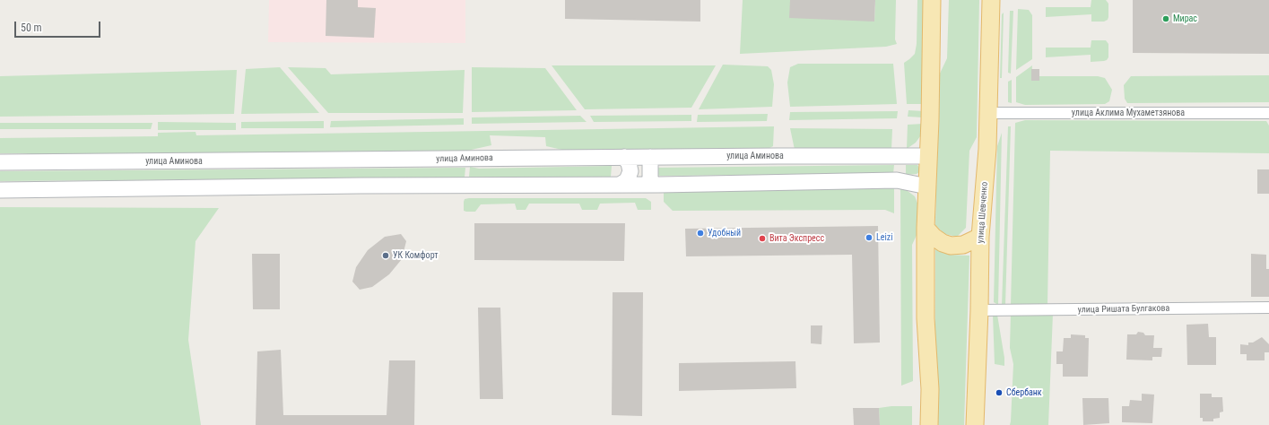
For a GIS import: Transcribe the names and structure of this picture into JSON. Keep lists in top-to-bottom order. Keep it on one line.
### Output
{"streets":{"main road":["улица Шевченко"],"street":["улица Аклима Мухаметзянова","улица Аминова","улица Ришата Булгакова"]},"crossings":[["улица Аклима Мухаметзянова","улица Шевченко"],["улица Шевченко","улица Ришата Булгакова"]],"places":["Мирас","Удобный","Leizi","Вита Экспресс","УК Комфорт","Сбербанк"],"scale_bar":"50 m"}
